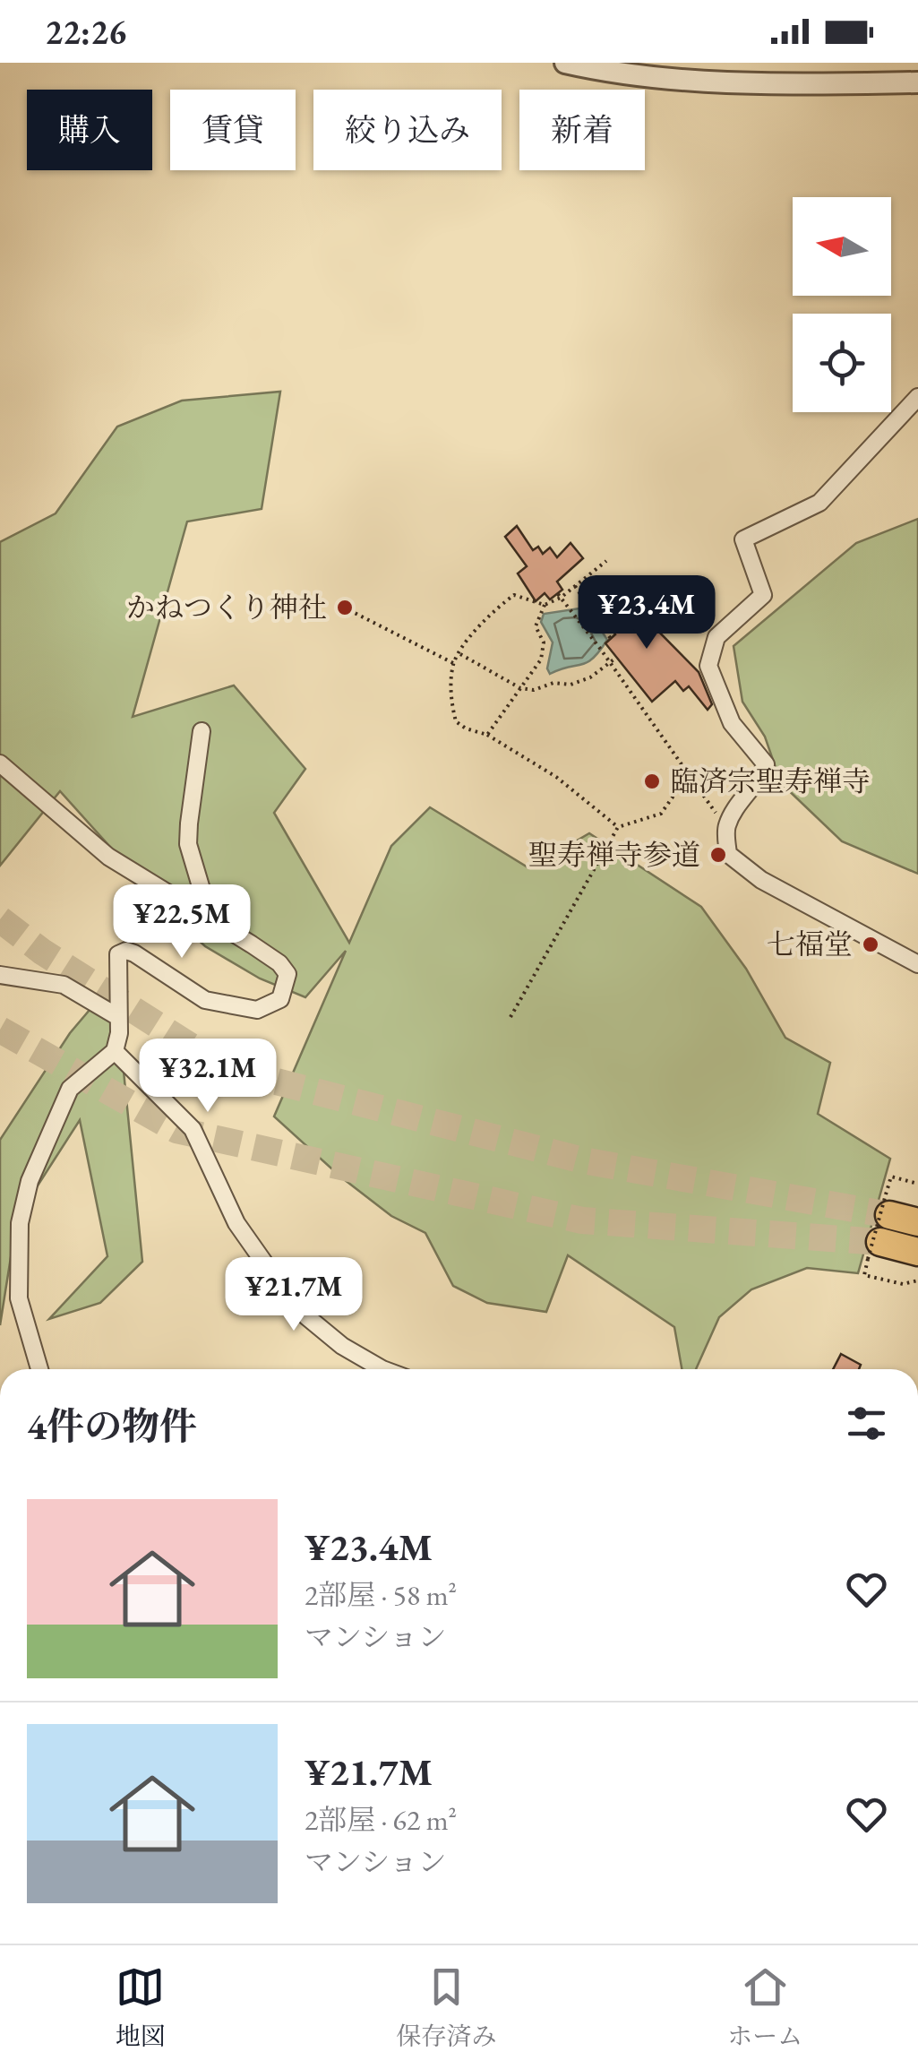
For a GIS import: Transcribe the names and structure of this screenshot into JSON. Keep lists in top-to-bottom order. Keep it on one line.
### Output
{"places":["かねつくり神社","臨済宗聖寿禅寺","聖寿禅寺参道","七福堂"],"north":"left","page":{"status":"22:26","chip":["購入","賃貸","絞り込み","新着"],"price":["¥23.4M","¥22.5M","¥32.1M","¥21.7M"],"heading":"4件の物件","list":[{"name":"¥23.4M","note":"2部屋 · 58 m² · マンション"},{"name":"¥21.7M","note":"2部屋 · 62 m² · マンション"}],"tabs":["地図","保存済み","ホーム"]}}
